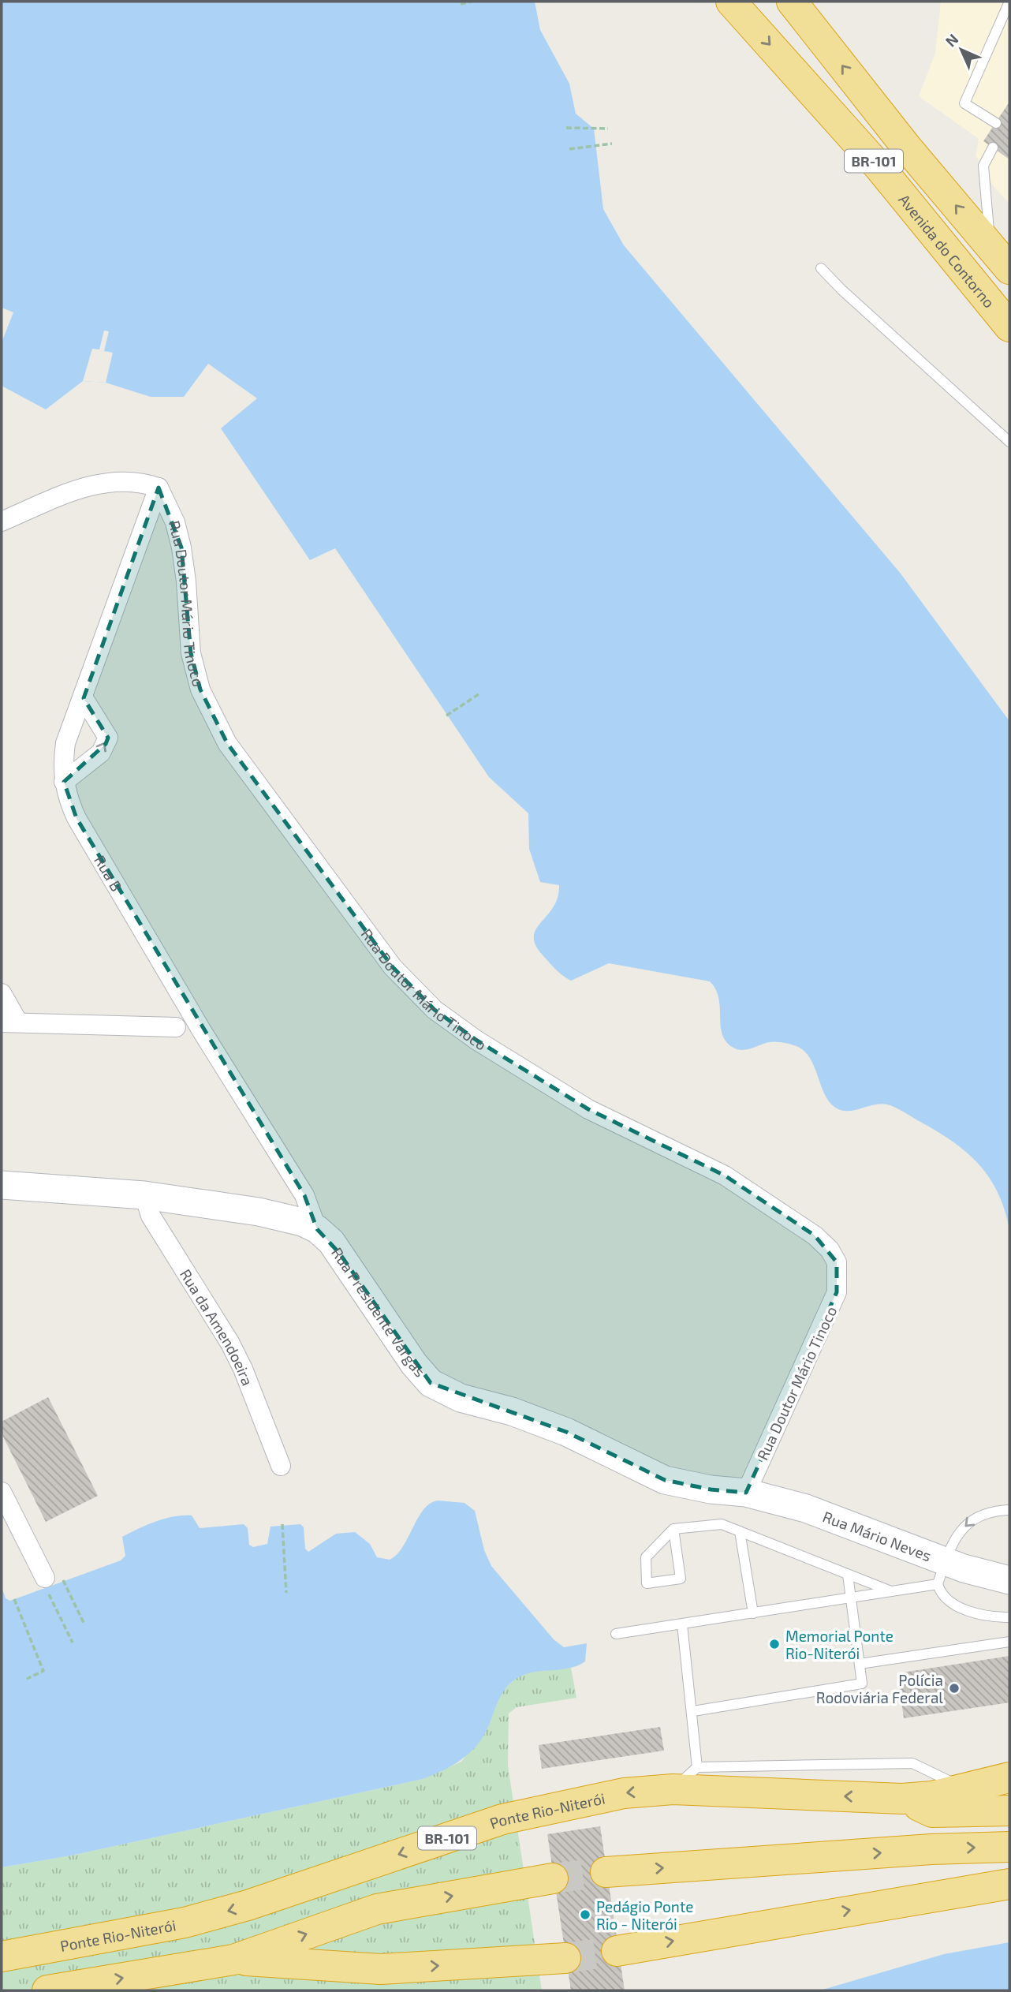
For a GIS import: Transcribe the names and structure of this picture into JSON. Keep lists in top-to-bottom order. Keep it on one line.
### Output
{"streets":{"highway":["BR-101","Avenida do Contorno","Ponte Rio-Niterói"],"street":["Rua Doutor Mário Tinoco","Rua B","Rua Presidente Vargas","Rua da Amendoeira","Rua Mário Neves"]},"crossings":[["Rua Doutor Mário Tinoco","Rua B"],["Rua Doutor Mário Tinoco","Rua Presidente Vargas"],["Rua Doutor Mário Tinoco","Rua Mário Neves"],["Rua B","Rua Presidente Vargas"],["Rua Presidente Vargas","Rua da Amendoeira"],["Rua Presidente Vargas","Rua Mário Neves"]],"places":["Memorial Ponte Rio-Niterói","Polícia Rodoviária Federal","Pedágio Ponte Rio - Niterói"],"north":"top left"}
